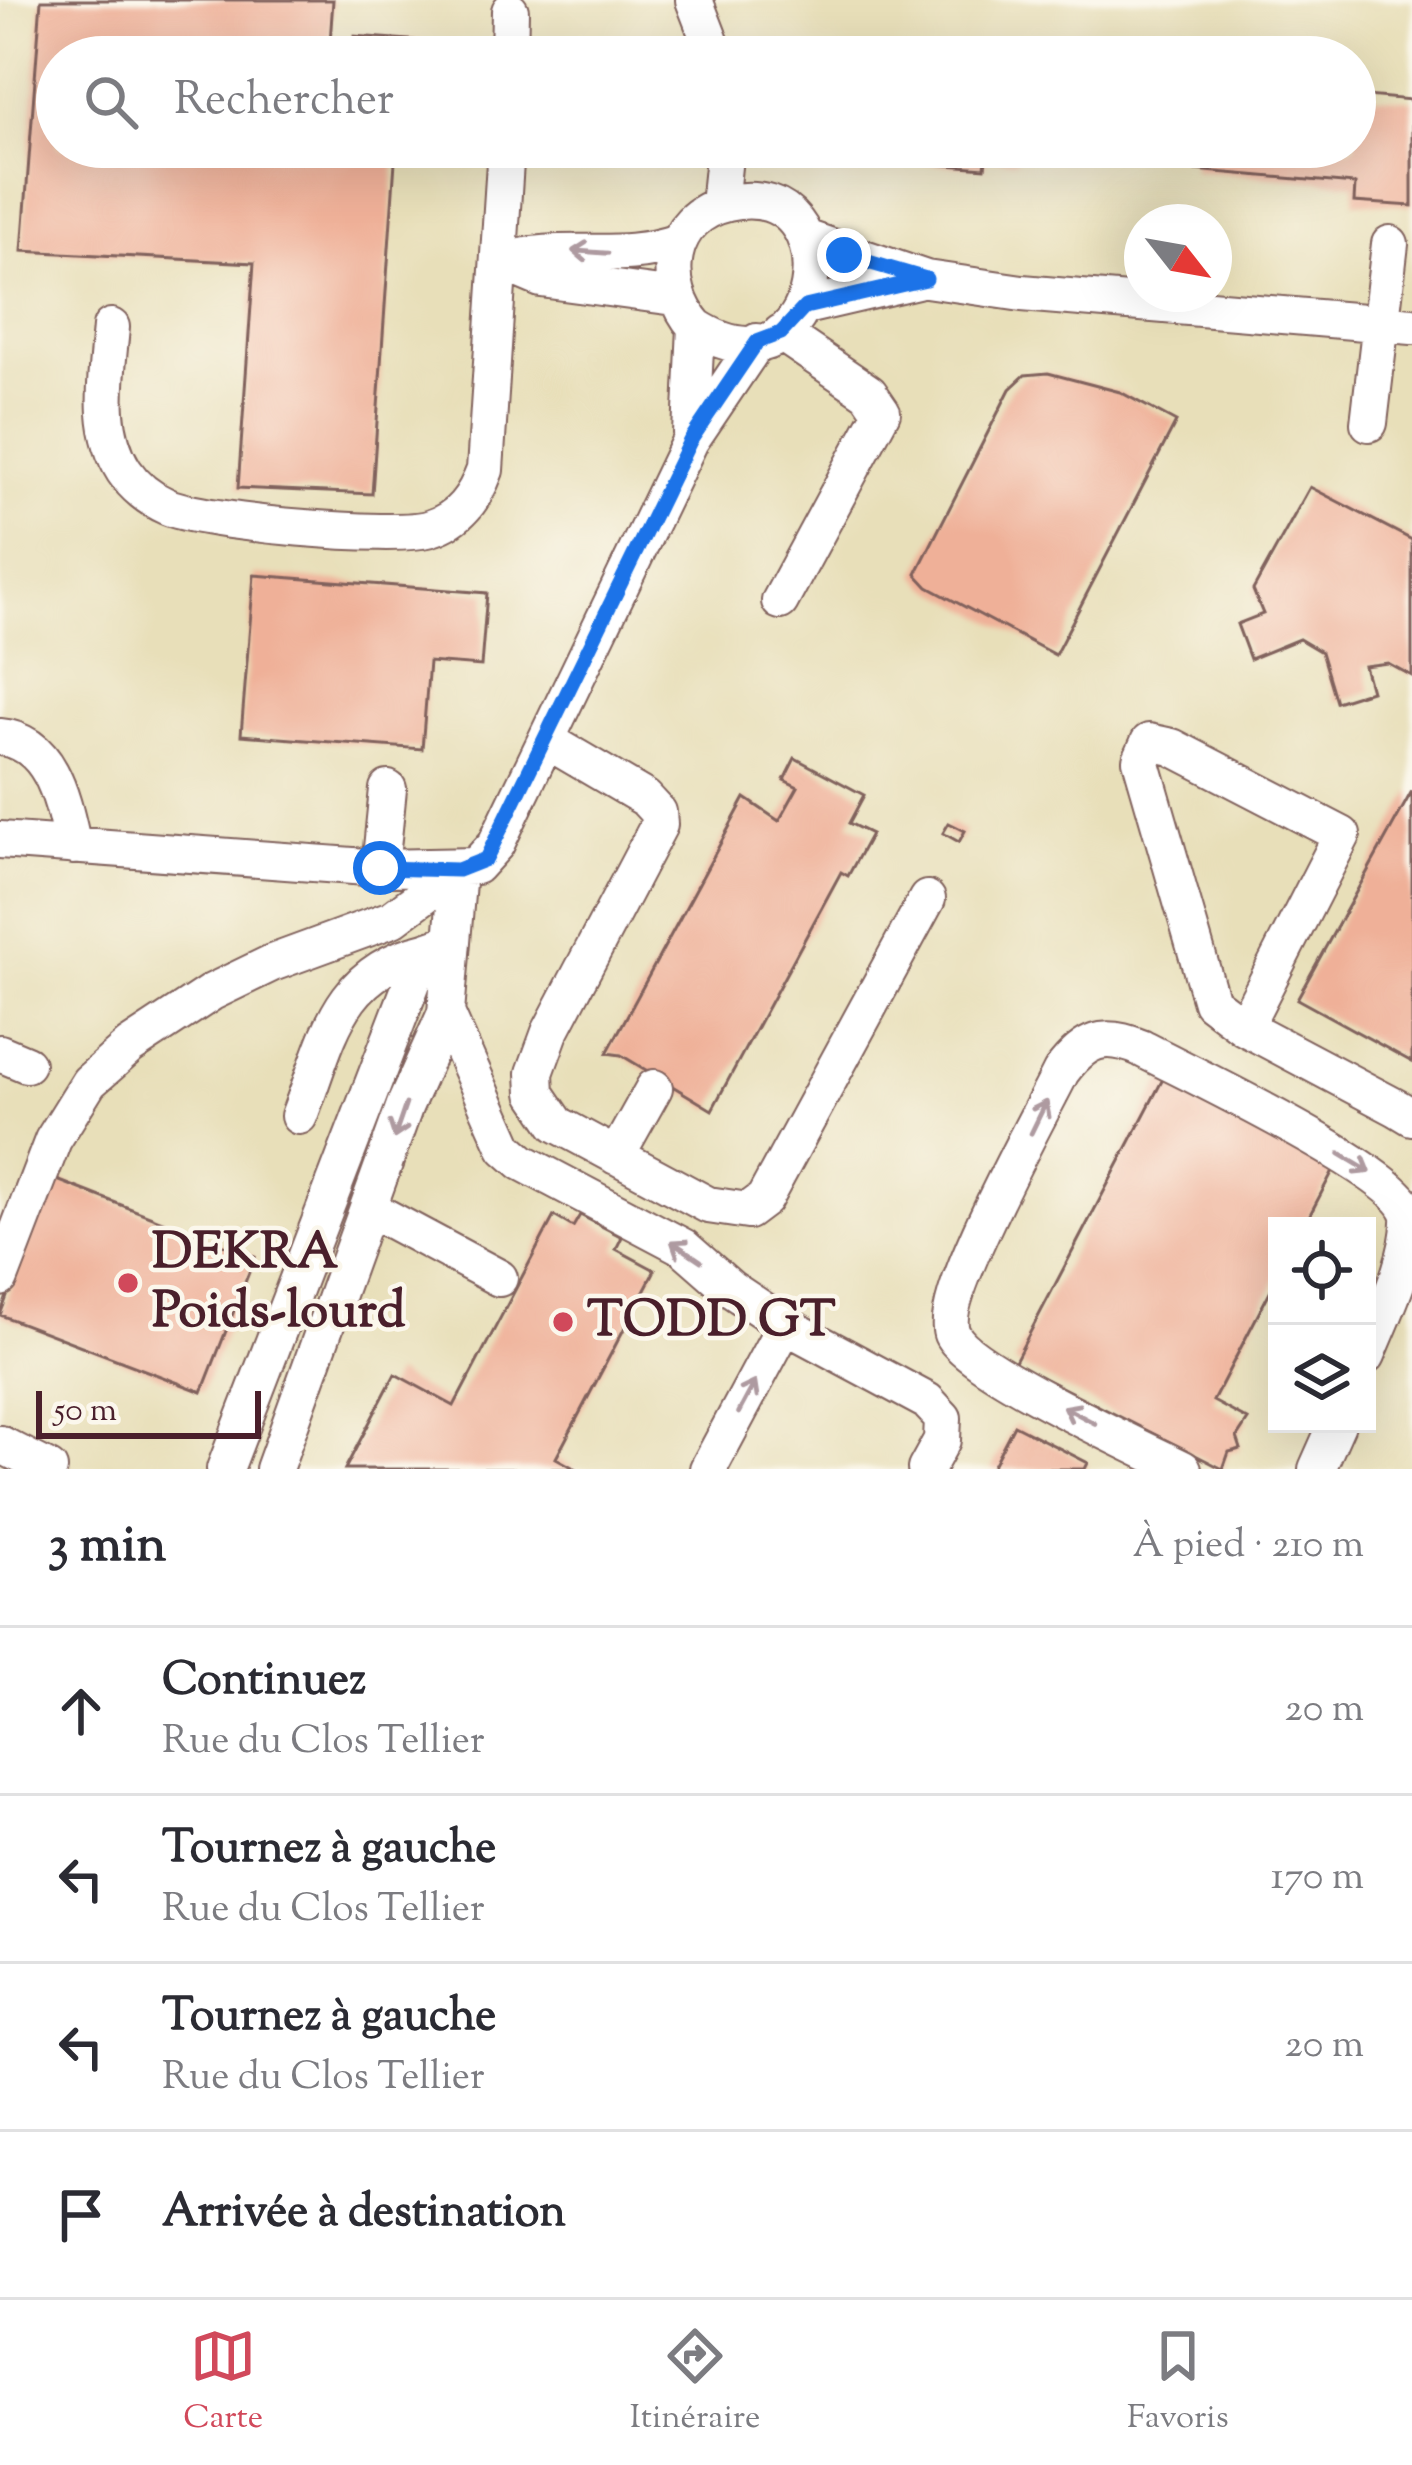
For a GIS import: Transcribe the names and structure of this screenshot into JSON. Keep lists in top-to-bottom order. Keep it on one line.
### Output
{"places":["DEKRA Poids-lourd","TODD GT"],"scale_bar":"50 m","north":"bottom right","page":{"search":"Rechercher","scale":"50 m","heading":["3 min","À pied · 210 m"],"list":[["Continuez","Rue du Clos Tellier","20 m"],["Tournez à gauche","Rue du Clos Tellier","170 m"],["Tournez à gauche","Rue du Clos Tellier","20 m"],"Arrivée à destination"],"nav":["Carte","Itinéraire","Favoris"]}}
